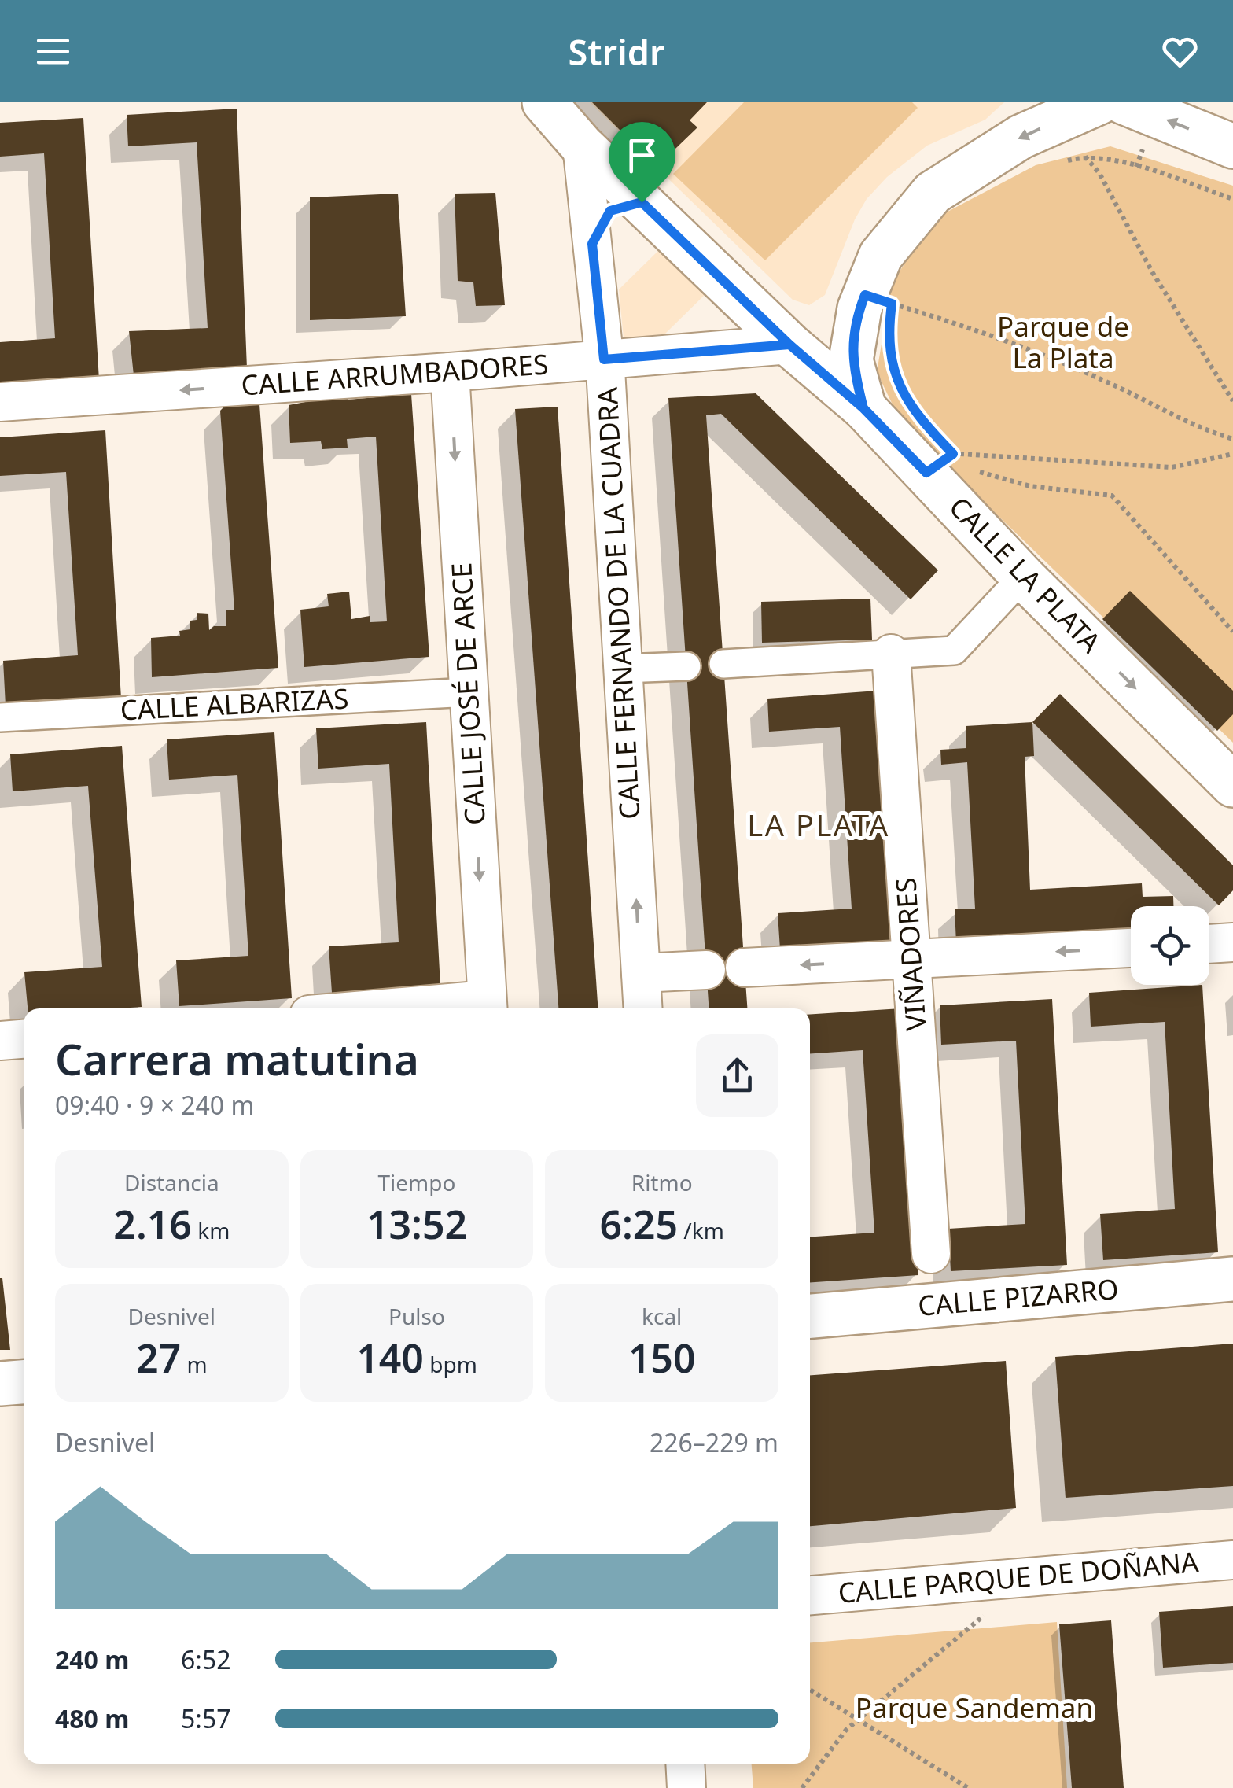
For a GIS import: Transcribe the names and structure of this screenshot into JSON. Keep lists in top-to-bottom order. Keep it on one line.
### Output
{"streets":{"main road":["CALLE LA PLATA","CALLE PIZARRO"],"street":["CALLE ARRUMBADORES","CALLE FERNANDO DE LA CUADRA","CALLE JOSÉ DE ARCE","CALLE ALBARIZAS","VIÑADORES","CALLE PARQUE DE DOÑANA"]},"crossings":[["CALLE ARRUMBADORES","CALLE LA PLATA"],["CALLE ARRUMBADORES","CALLE FERNANDO DE LA CUADRA"],["CALLE ARRUMBADORES","CALLE JOSÉ DE ARCE"],["CALLE LA PLATA","CALLE FERNANDO DE LA CUADRA"],["CALLE JOSÉ DE ARCE","CALLE ALBARIZAS"]],"one_way":["CALLE ARRUMBADORES","CALLE FERNANDO DE LA CUADRA","CALLE JOSÉ DE ARCE"],"districts":["LA PLATA"],"parks":["Parque de La Plata","Parque Sandeman"],"page":{"header":"Stridr","heading":["Carrera matutina","09:40 · 9 × 240 m"],"stats":[["Distancia","2.16 km"],["Tiempo","13:52"],["Ritmo","6:25 /km"],["Desnivel","27 m"],["Pulso","140 bpm"],["kcal","150"]],"chart":["Desnivel","226–229 m"],"list":[{"name":"240 m","note":"6:52"},{"name":"480 m","note":"5:57"}]}}
